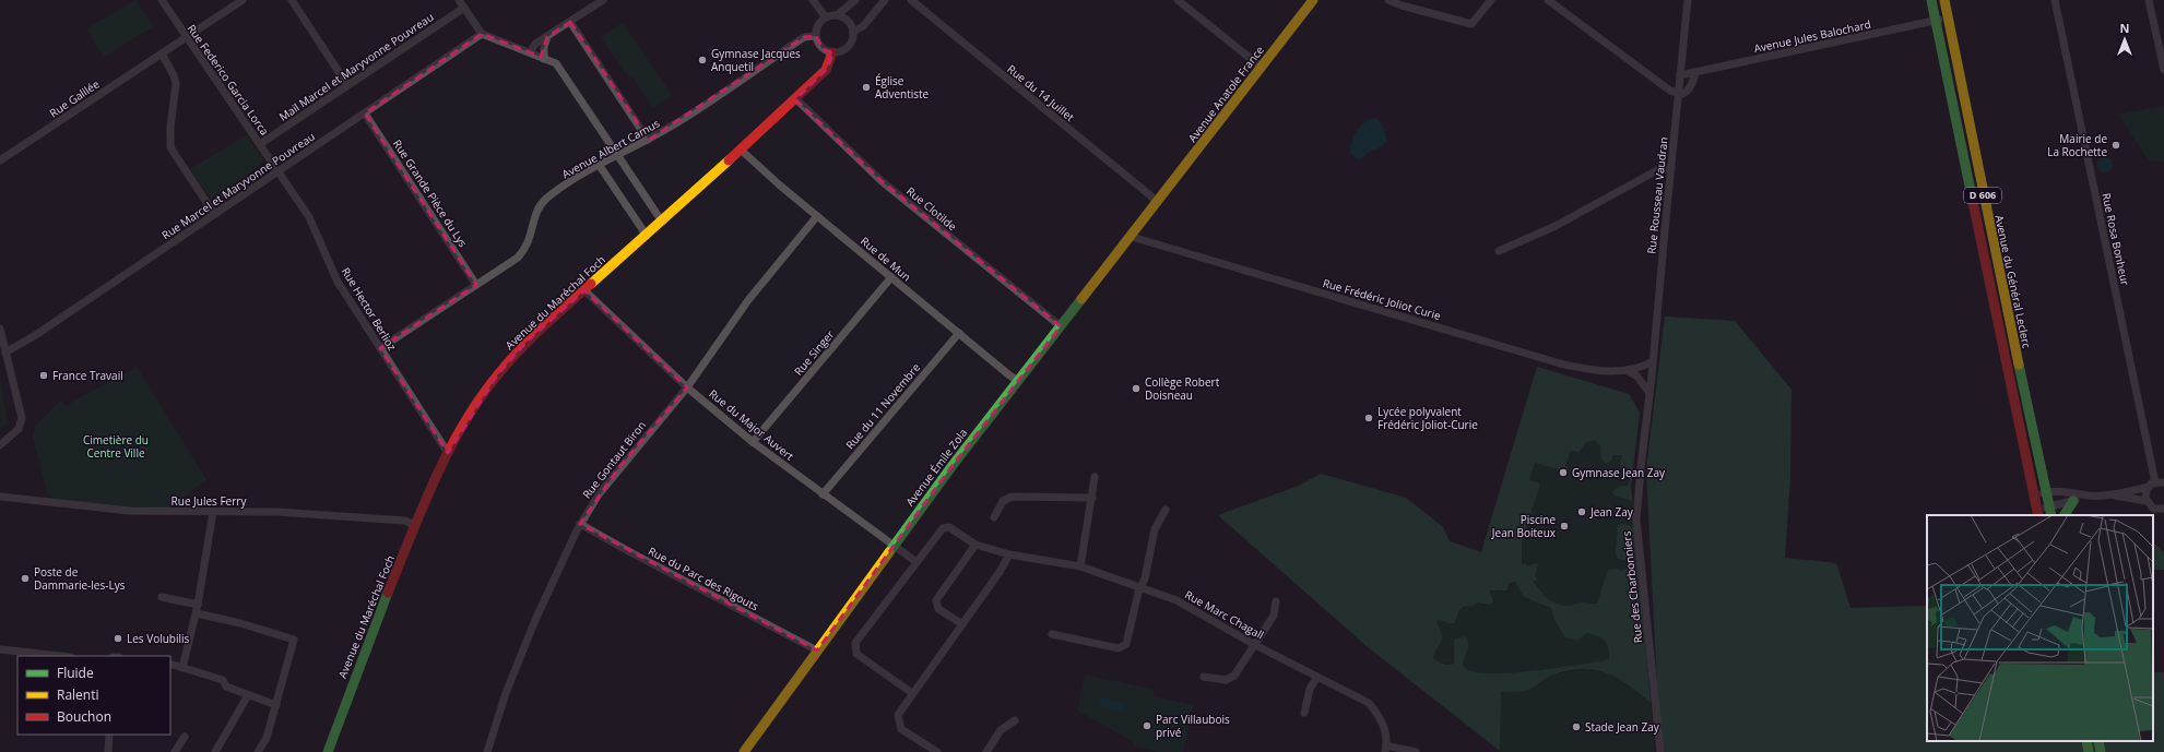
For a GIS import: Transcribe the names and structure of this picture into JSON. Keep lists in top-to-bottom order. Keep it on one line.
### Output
{"streets":{"main road":["Avenue Anatole France","D 606","Avenue du Général Leclerc","Avenue du Maréchal Foch","Avenue Émile Zola"],"street":["Avenue Jules Balochard","Mail Marcel et Maryvonne Pouvreau","Rue Federico Garcia Lorca","Rue du 14 Juillet","Rue Galilée","Avenue Albert Camus","Rue Marcel et Maryvonne Pouvreau","Rue Grande Pièce du Lys","Rue Rousseau Vaudran","Rue Clotilde","Rue Rosa Bonheur","Rue de Mun","Rue Frédéric Joliot Curie","Rue Hector Berlioz","Rue Singer","Rue du 11 Novembre","Rue du Major Auvert","Rue Gontaut Biron","Rue Jules Ferry","Rue du Parc des Rigouts","Rue des Charbonniers","Rue Marc Chagall"]},"crossings":[["Avenue Jules Balochard","Rue Rousseau Vaudran"],["Avenue Jules Balochard","Avenue du Général Leclerc"],["Mail Marcel et Maryvonne Pouvreau","Rue Federico Garcia Lorca"],["Rue Federico Garcia Lorca","Rue Galilée"],["Rue Federico Garcia Lorca","Rue Marcel et Maryvonne Pouvreau"],["Rue Federico Garcia Lorca","Rue Hector Berlioz"],["Rue du 14 Juillet","Avenue Anatole France"],["Rue du 14 Juillet","Avenue Émile Zola"],["Avenue Anatole France","Avenue Émile Zola"],["Avenue Albert Camus","Rue Grande Pièce du Lys"],["Avenue Albert Camus","Avenue du Maréchal Foch"],["Avenue Albert Camus","Rue Hector Berlioz"],["Rue Marcel et Maryvonne Pouvreau","Rue Grande Pièce du Lys"],["Rue Marcel et Maryvonne Pouvreau","Rue Hector Berlioz"],["Rue Rousseau Vaudran","Rue Frédéric Joliot Curie"],["Rue Rousseau Vaudran","Rue des Charbonniers"],["D 606","Avenue du Général Leclerc"],["Rue Clotilde","Avenue du Maréchal Foch"],["Rue Clotilde","Avenue Émile Zola"],["Rue de Mun","Avenue du Maréchal Foch"],["Rue de Mun","Rue Singer"],["Rue de Mun","Rue du 11 Novembre"],["Rue de Mun","Rue Gontaut Biron"],["Rue de Mun","Avenue Émile Zola"],["Rue Frédéric Joliot Curie","Avenue Émile Zola"],["Avenue du Maréchal Foch","Rue Hector Berlioz"],["Avenue du Maréchal Foch","Rue du Major Auvert"],["Avenue du Maréchal Foch","Rue Jules Ferry"],["Rue Singer","Rue du Major Auvert"],["Rue du 11 Novembre","Rue du Major Auvert"],["Rue du Major Auvert","Rue Gontaut Biron"],["Rue du Major Auvert","Avenue Émile Zola"],["Rue du Major Auvert","Rue Marc Chagall"],["Rue Gontaut Biron","Rue du Parc des Rigouts"],["Avenue Émile Zola","Rue du Parc des Rigouts"]],"parks":["Cimetière du Centre Ville"],"places":["Gymnase Jacques Anquetil","Église Adventiste","Mairie de La Rochette","France Travail","Collège Robert Doisneau","Lycée polyvalent Frédéric Joliot-Curie","Gymnase Jean Zay","Jean Zay","Piscine Jean Boiteux","Poste de Dammarie-les-Lys","Les Volubilis","Parc Villaubois privé","Stade Jean Zay"],"legend":["Fluide","Ralenti","Bouchon"],"north":"top"}
